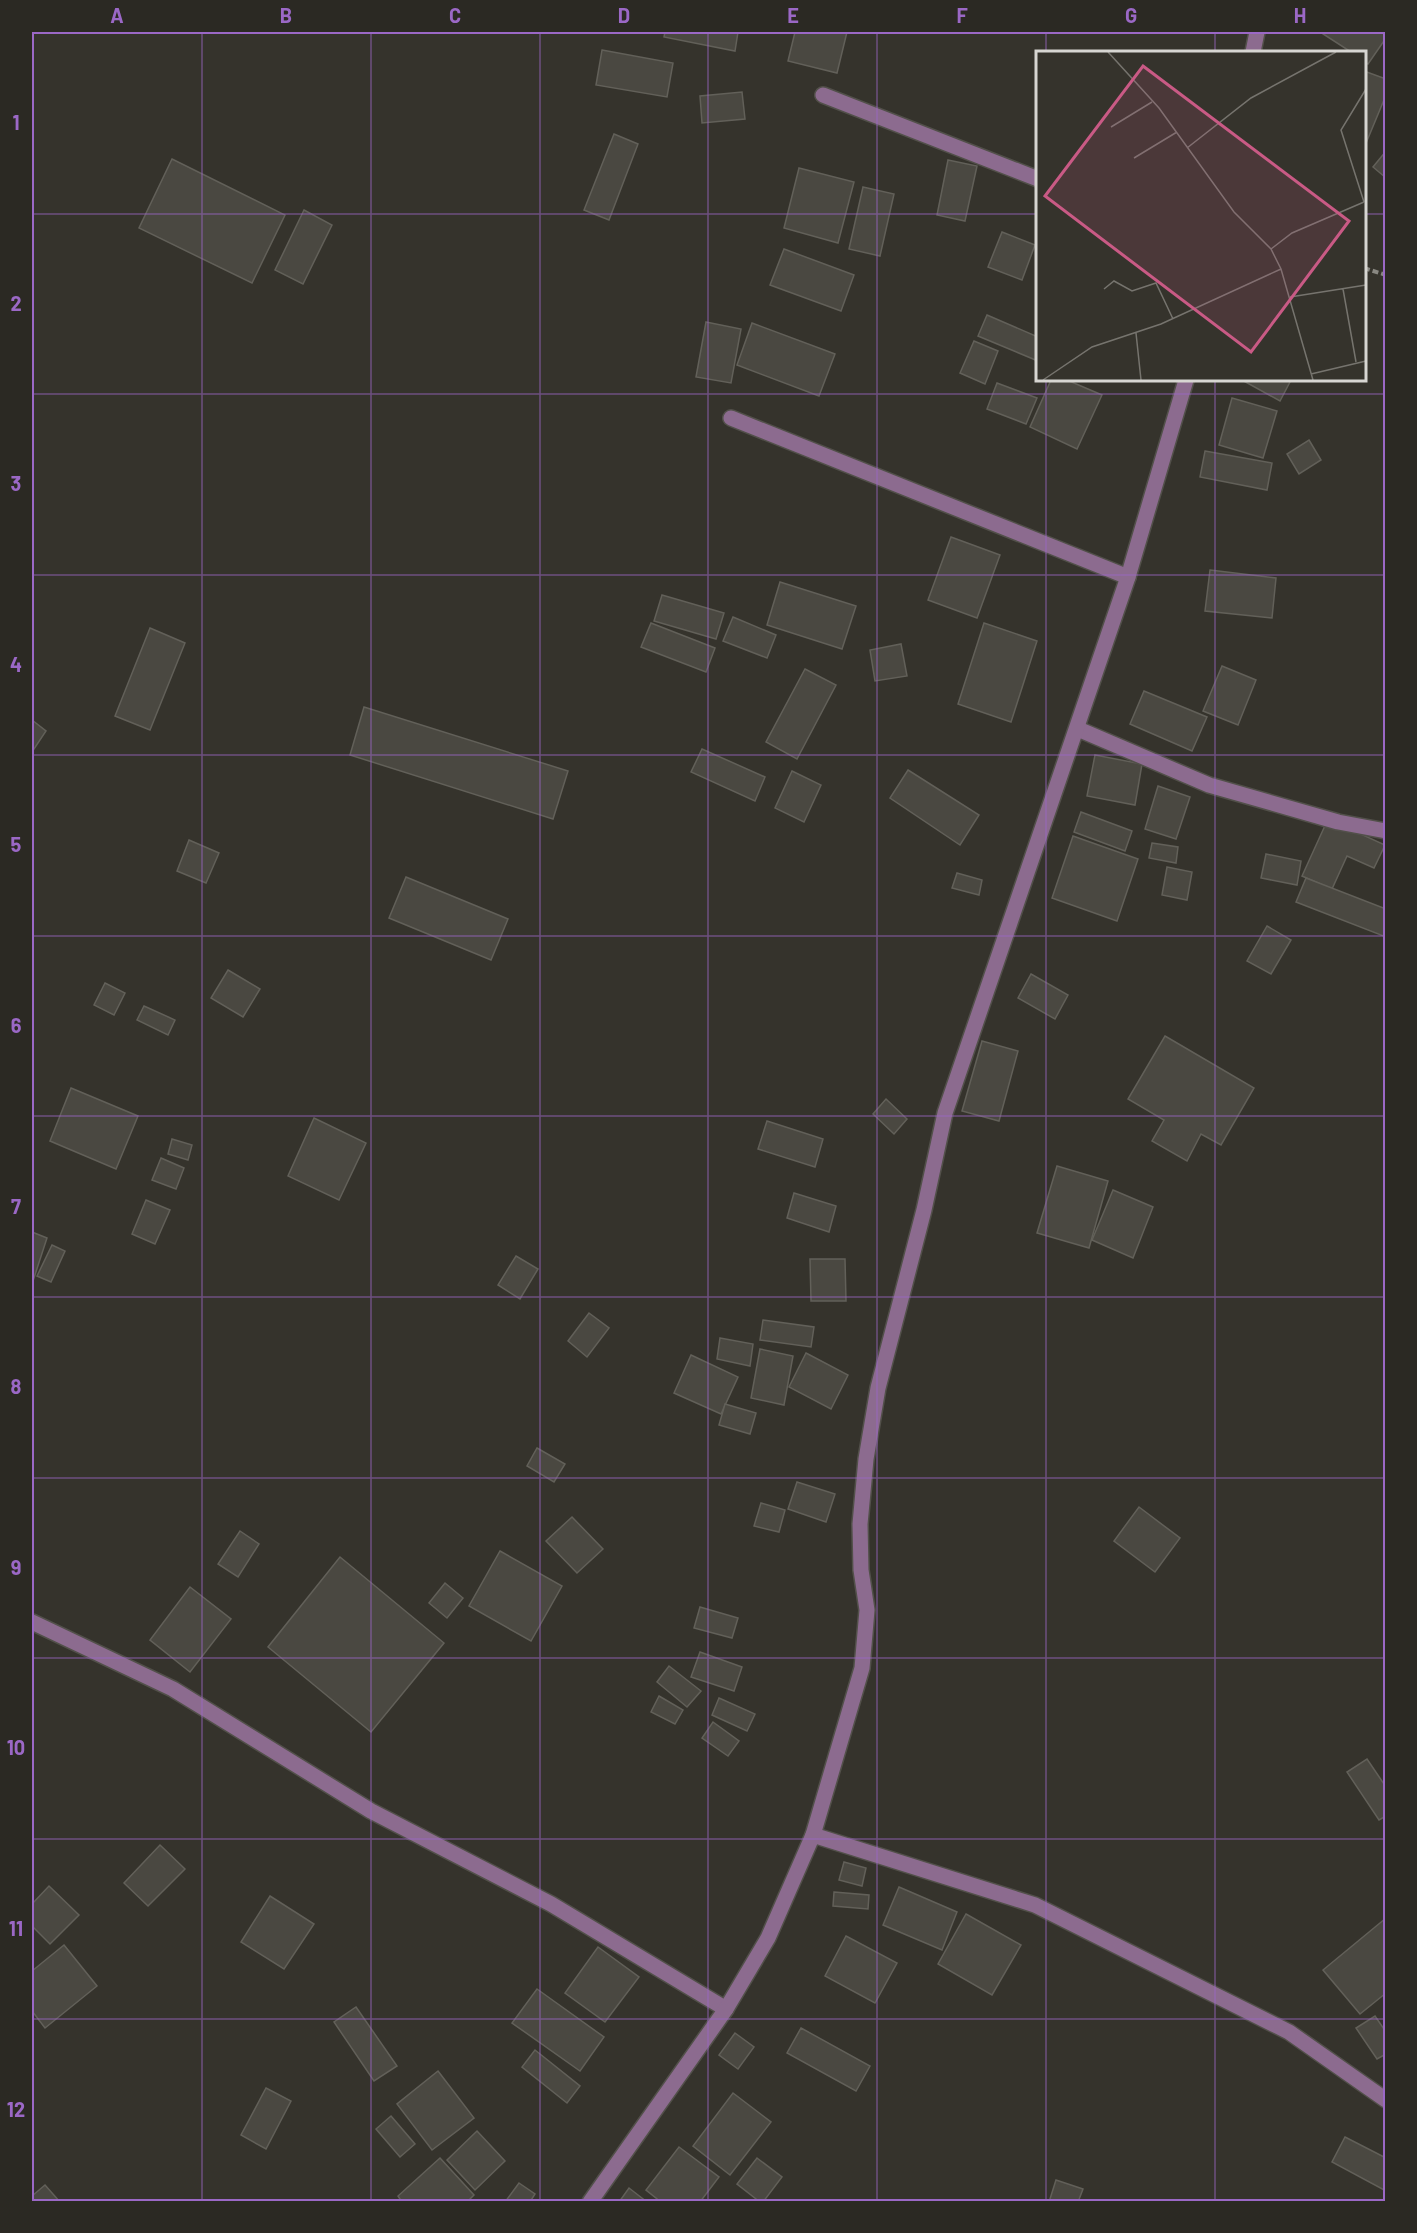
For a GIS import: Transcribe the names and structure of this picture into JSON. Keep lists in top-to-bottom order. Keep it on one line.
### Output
{"grid":{"columns":["A","B","C","D","E","F","G","H"],"rows":["1","2","3","4","5","6","7","8","9","10","11","12"]}}
